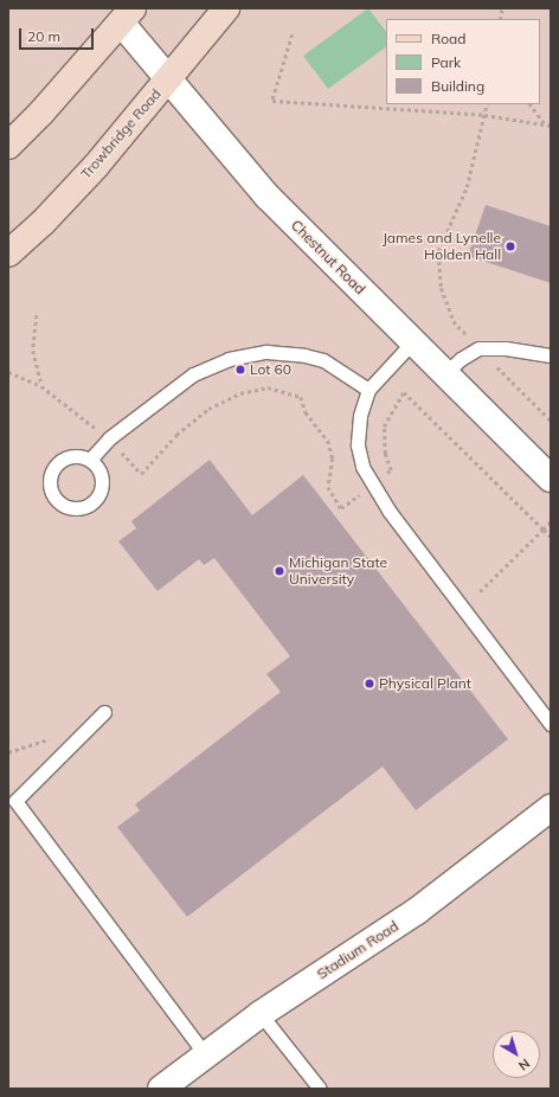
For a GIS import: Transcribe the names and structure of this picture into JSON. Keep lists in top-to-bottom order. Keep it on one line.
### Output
{"streets":{"street":["Trowbridge Road","Chestnut Road","Stadium Road"]},"crossings":[["Trowbridge Road","Chestnut Road"]],"places":["James and Lynelle Holden Hall","Lot 60","Michigan State University","Physical Plant"],"legend":["Road","Park","Building"],"scale_bar":"20 m","north":"bottom right"}
